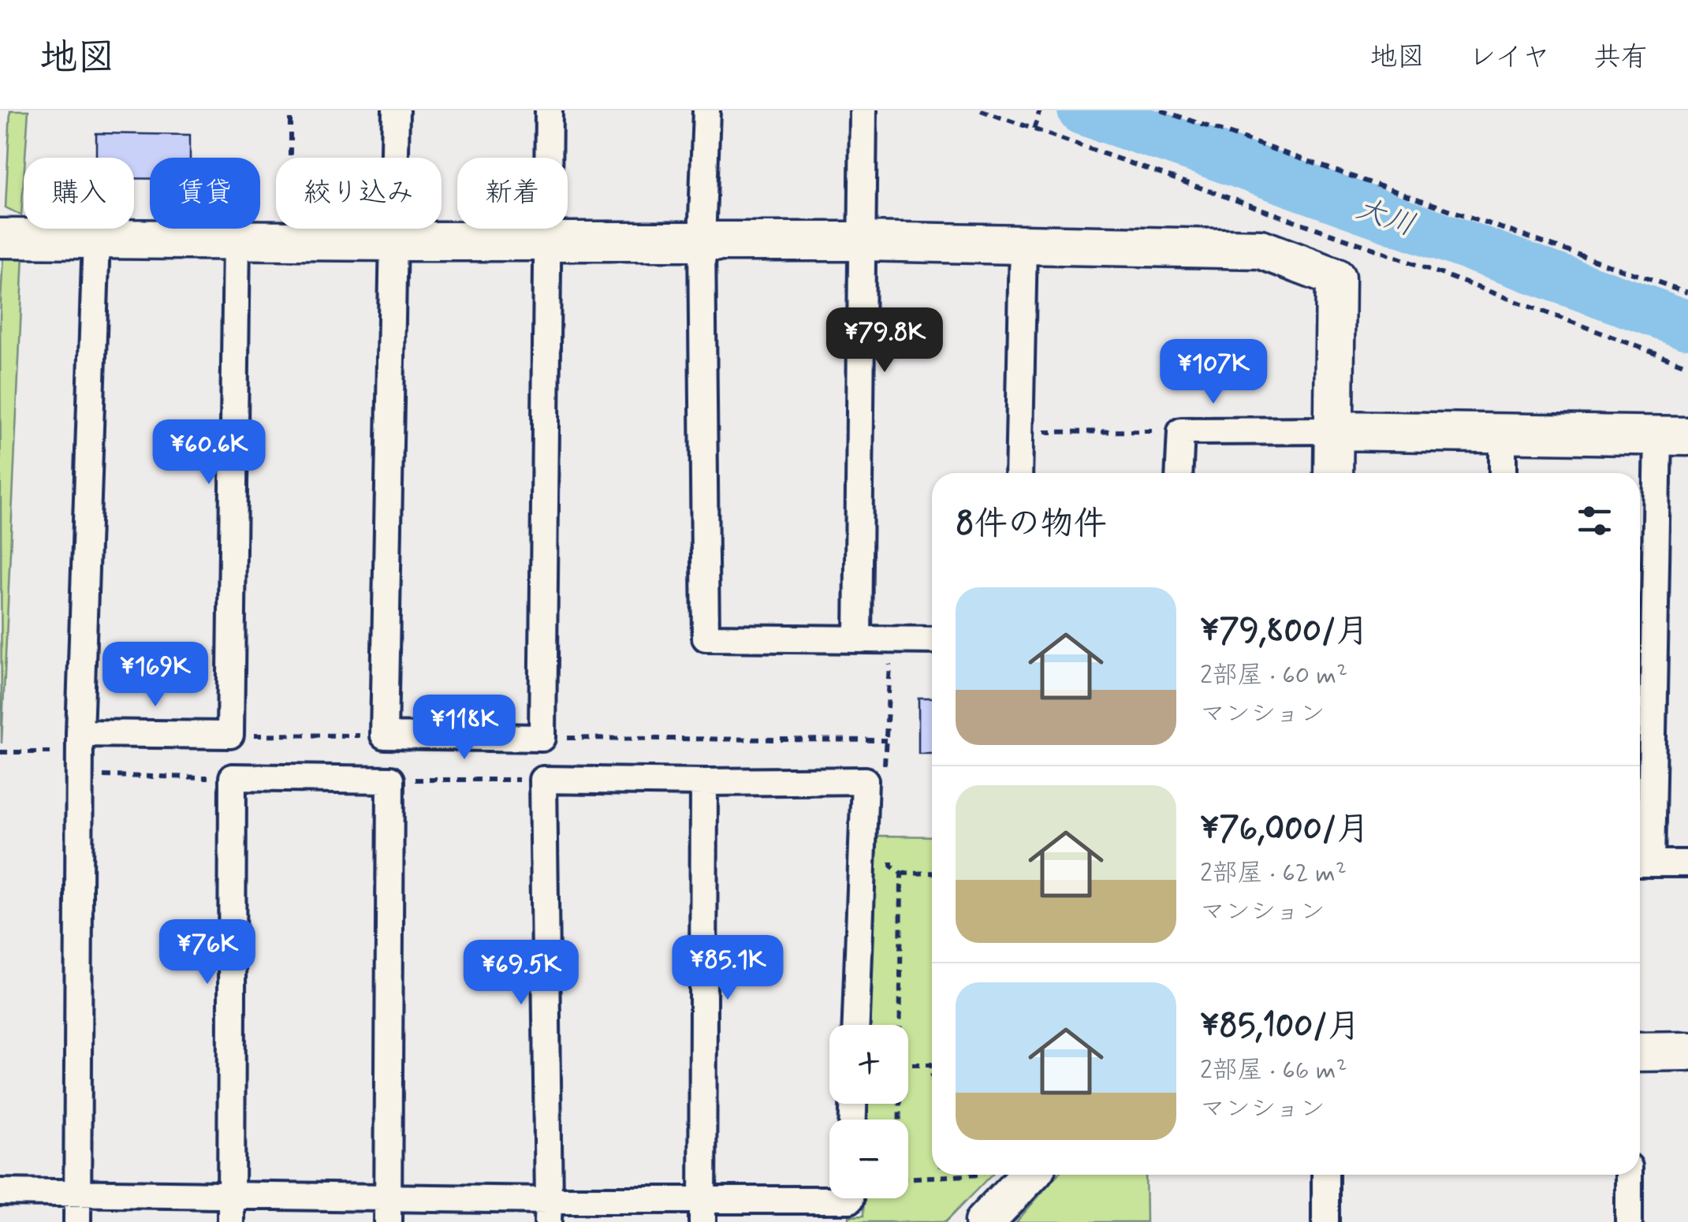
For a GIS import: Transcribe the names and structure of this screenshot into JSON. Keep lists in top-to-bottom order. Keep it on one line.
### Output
{"water":["大川"],"page":{"header":"地図","nav":["地図","レイヤ","共有"],"chip":["購入","賃貸","絞り込み","新着"],"price":["¥79.8K","¥107K","¥60.6K","¥169K","¥118K","¥76K","¥85.1K","¥69.5K"],"heading":"8件の物件","list":[{"name":"¥79,800/月","note":"2部屋 · 60 m² · マンション"},{"name":"¥76,000/月","note":"2部屋 · 62 m² · マンション"},{"name":"¥85,100/月","note":"2部屋 · 66 m² · マンション"}],"map_buttons":["+","−"]}}
